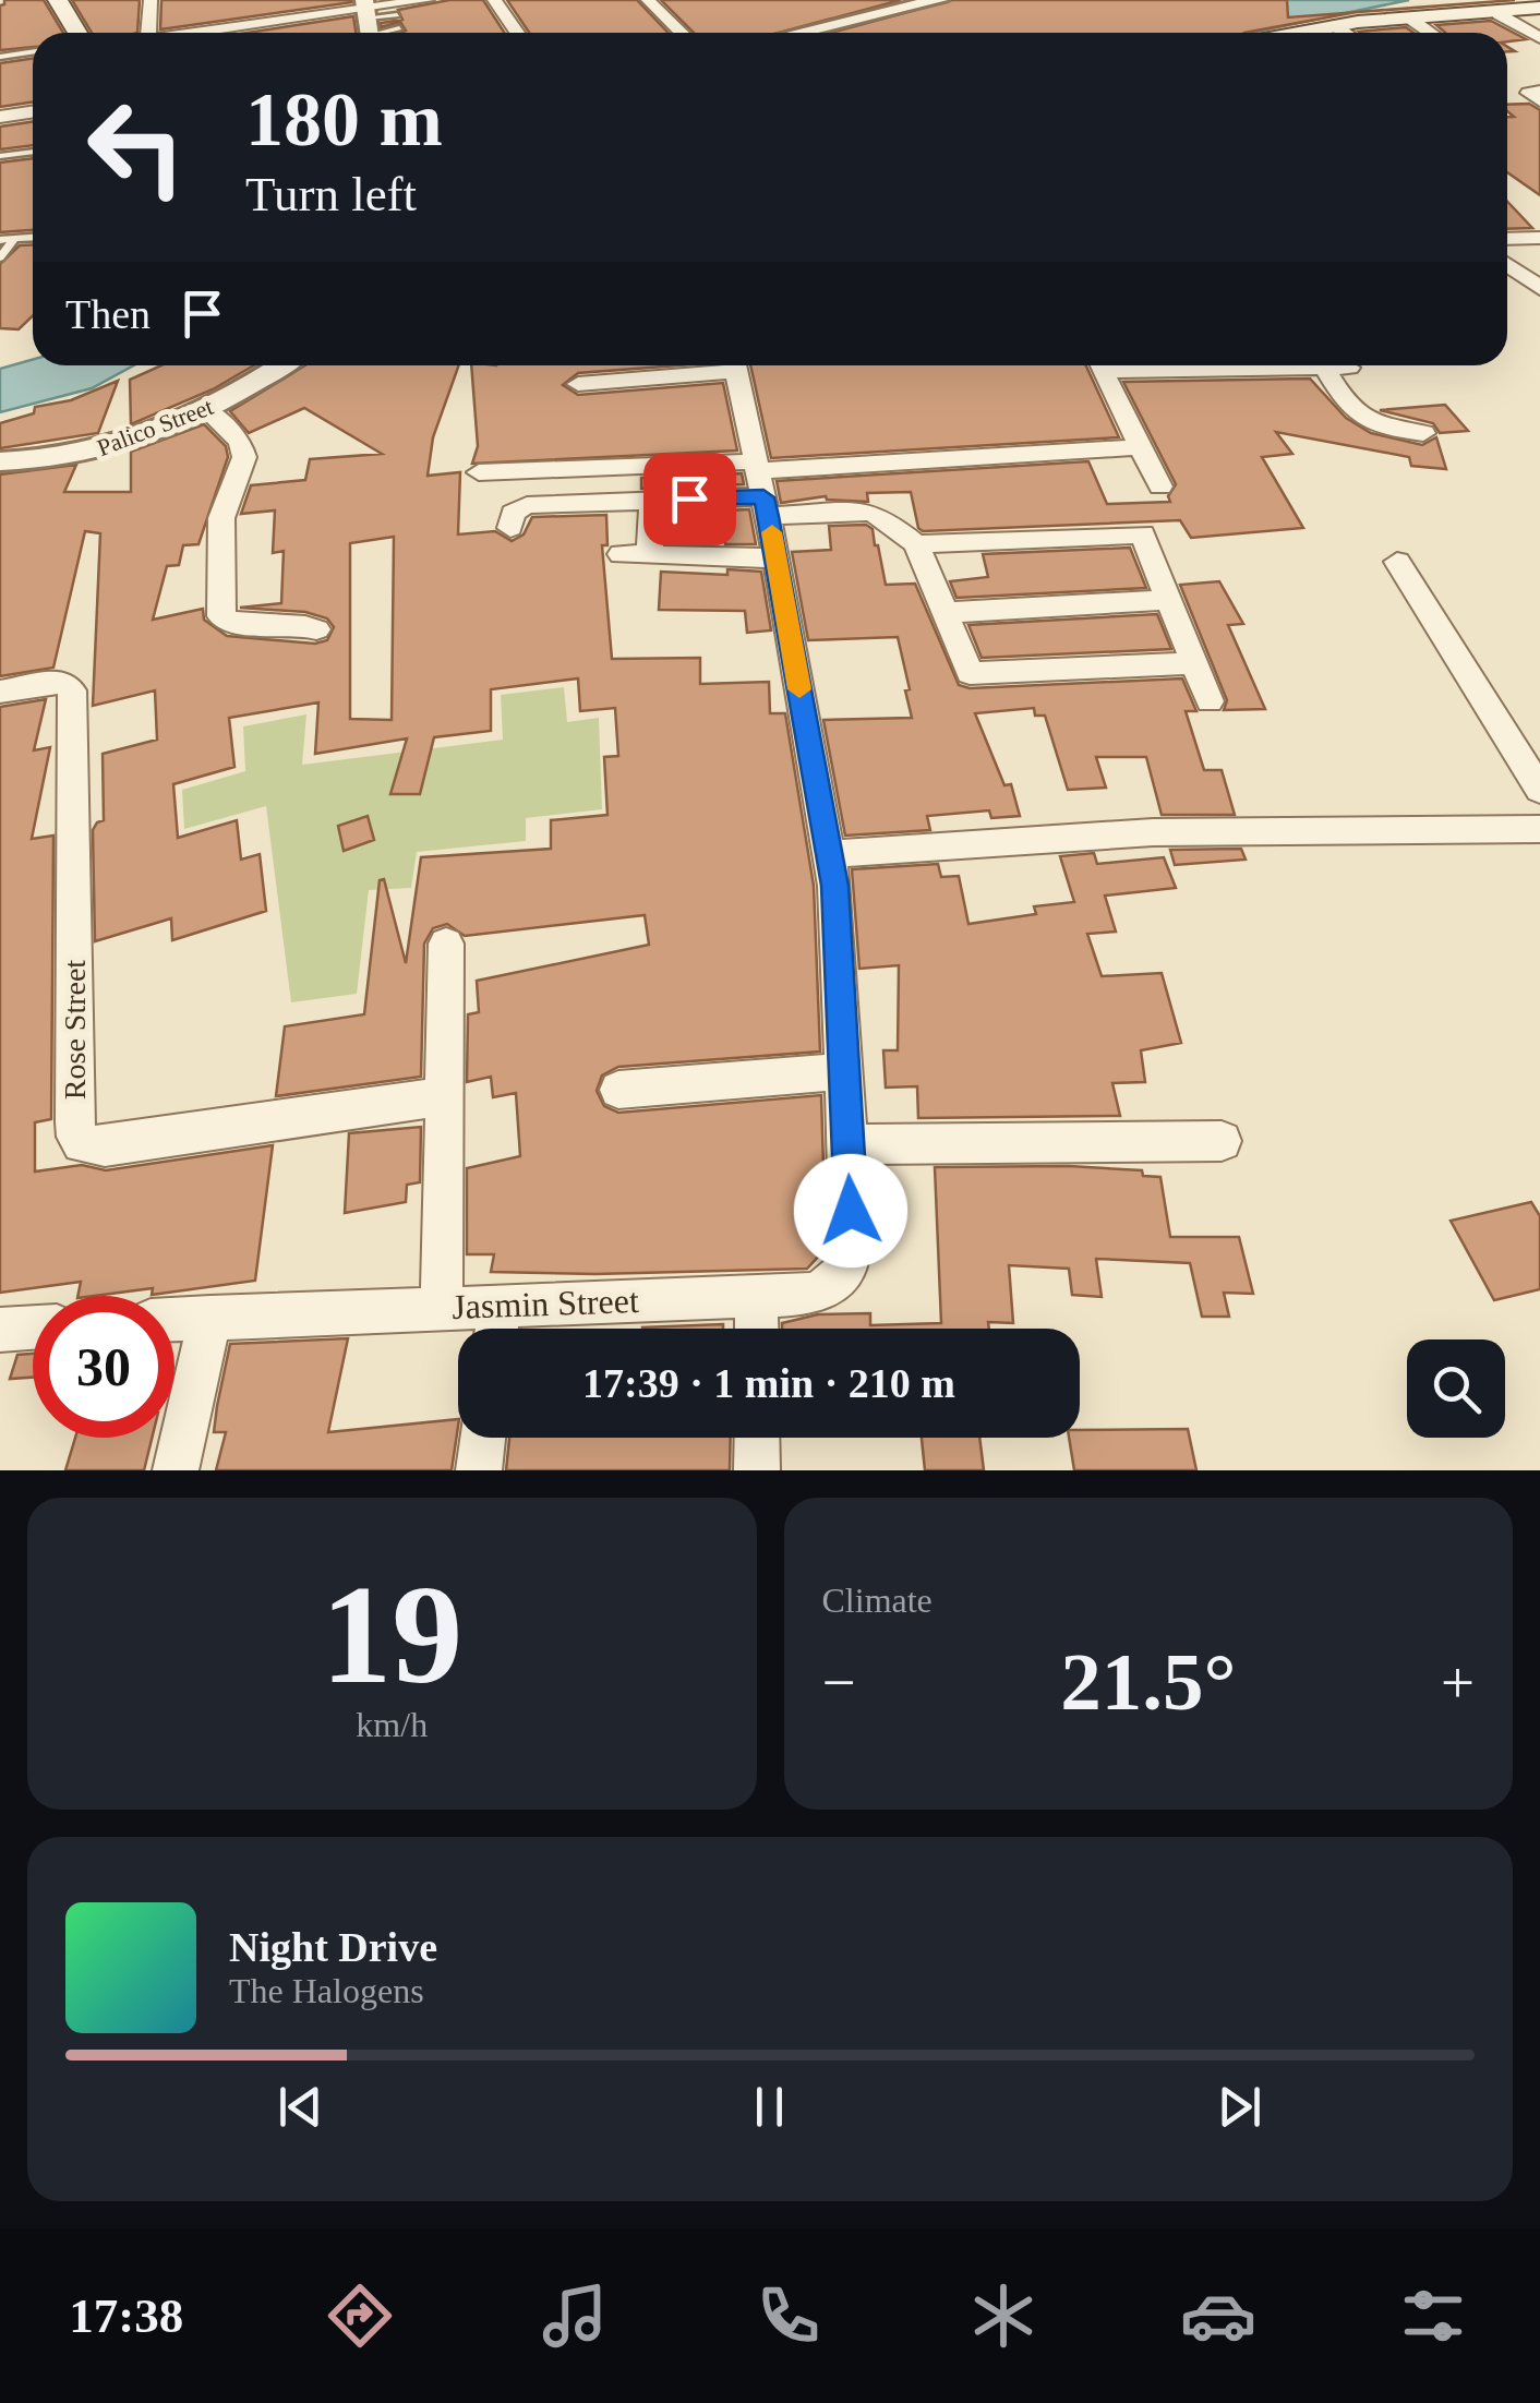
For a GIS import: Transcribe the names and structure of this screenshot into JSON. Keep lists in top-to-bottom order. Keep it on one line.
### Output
{"streets":{"street":["Palico Street","Rose Street","Jasmin Street"]},"page":{"turn":["180 m","Turn left"],"then":"Then","limit":"30","trip":"17:39 · 1 min · 210 m","tile":[["19","km/h"],"Climate"],"heat":["−","21.5°","+"],"song":["Night Drive","The Halogens"],"tabs":"17:38"}}
